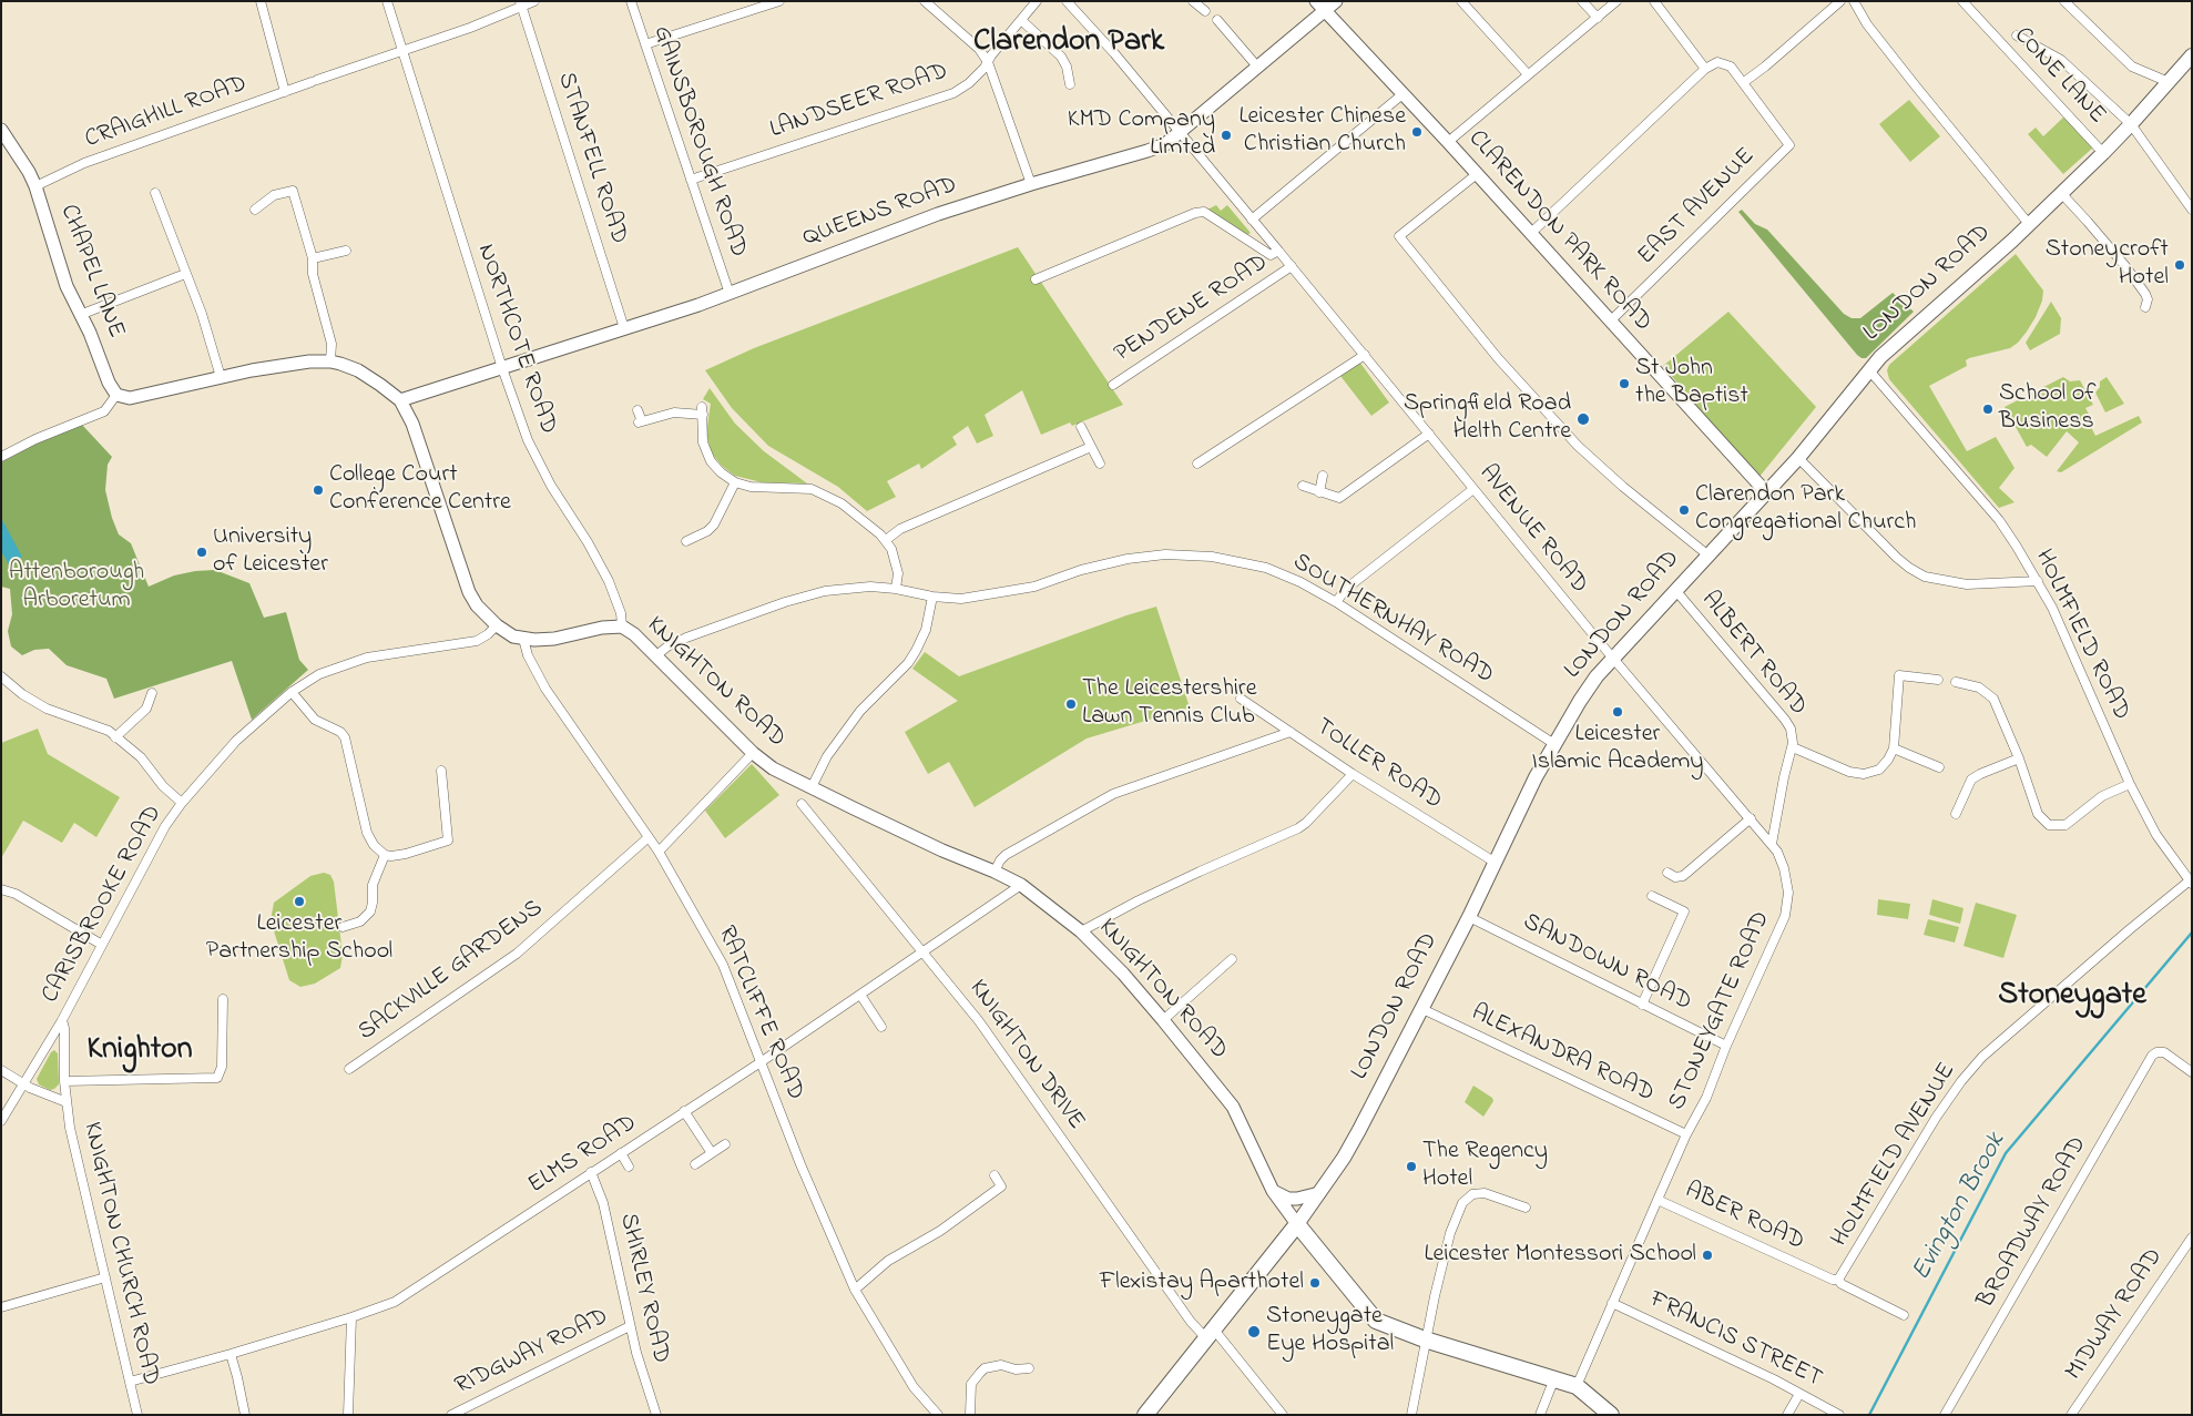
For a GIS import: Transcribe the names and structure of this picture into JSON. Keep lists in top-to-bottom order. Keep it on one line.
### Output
{"streets":{"highway":["LONDON ROAD"],"street":["CONE LANE","LANDSEER ROAD","CRAIGHILL ROAD","GAINSBOROUGH ROAD","STANFELL ROAD","EAST AVENUE","QUEENS ROAD","CLARENDON PARK ROAD","CHAPEL LANE","PENDENE ROAD","NORTHCOTE ROAD","AVENUE ROAD","SOUTHERNHAY ROAD","HOLMFIELD ROAD","ALBERT ROAD","KNIGHTON ROAD","TOLLER ROAD","CARISBROOKE ROAD","SANDOWN ROAD","SACKVILLE GARDENS","STONEYGATE ROAD","RATCLIFFE ROAD","ALEXANDRA ROAD","KNIGHTON DRIVE","ELMS ROAD","HOLMFIELD AVENUE","ABER ROAD","BROADWAY ROAD","KNIGHTON CHURCH ROAD","SHIRLEY ROAD","MIDWAY ROAD","FRANCIS STREET","RIDGWAY ROAD"]},"crossings":[["CONE LANE","LONDON ROAD"],["LANDSEER ROAD","GAINSBOROUGH ROAD"],["CRAIGHILL ROAD","STANFELL ROAD"],["CRAIGHILL ROAD","CHAPEL LANE"],["CRAIGHILL ROAD","NORTHCOTE ROAD"],["GAINSBOROUGH ROAD","QUEENS ROAD"],["STANFELL ROAD","QUEENS ROAD"],["EAST AVENUE","CLARENDON PARK ROAD"],["QUEENS ROAD","CLARENDON PARK ROAD"],["QUEENS ROAD","NORTHCOTE ROAD"],["QUEENS ROAD","AVENUE ROAD"],["QUEENS ROAD","KNIGHTON ROAD"],["CLARENDON PARK ROAD","LONDON ROAD"],["CHAPEL LANE","KNIGHTON ROAD"],["LONDON ROAD","AVENUE ROAD"],["LONDON ROAD","SOUTHERNHAY ROAD"],["LONDON ROAD","HOLMFIELD ROAD"],["LONDON ROAD","ALBERT ROAD"],["LONDON ROAD","KNIGHTON ROAD"],["LONDON ROAD","TOLLER ROAD"],["LONDON ROAD","SANDOWN ROAD"],["LONDON ROAD","STONEYGATE ROAD"],["LONDON ROAD","ALEXANDRA ROAD"],["LONDON ROAD","KNIGHTON DRIVE"],["PENDENE ROAD","AVENUE ROAD"],["NORTHCOTE ROAD","KNIGHTON ROAD"],["AVENUE ROAD","STONEYGATE ROAD"],["SOUTHERNHAY ROAD","KNIGHTON ROAD"],["HOLMFIELD ROAD","HOLMFIELD AVENUE"],["ALBERT ROAD","STONEYGATE ROAD"],["KNIGHTON ROAD","CARISBROOKE ROAD"],["KNIGHTON ROAD","RATCLIFFE ROAD"],["KNIGHTON ROAD","ELMS ROAD"],["CARISBROOKE ROAD","KNIGHTON CHURCH ROAD"],["SANDOWN ROAD","STONEYGATE ROAD"],["SACKVILLE GARDENS","RATCLIFFE ROAD"],["STONEYGATE ROAD","ALEXANDRA ROAD"],["STONEYGATE ROAD","ABER ROAD"],["STONEYGATE ROAD","FRANCIS STREET"],["RATCLIFFE ROAD","ELMS ROAD"],["KNIGHTON DRIVE","ELMS ROAD"],["ELMS ROAD","KNIGHTON CHURCH ROAD"],["ELMS ROAD","SHIRLEY ROAD"],["HOLMFIELD AVENUE","ABER ROAD"],["SHIRLEY ROAD","RIDGWAY ROAD"]],"districts":["Clarendon Park","Stoneygate","Knighton"],"water":["Evington Brook"],"parks":["Attenborough Arboretum"],"places":["Leicester Chinese Christian Church","KMD Company Limted","Stoneycroft Hotel","St John the Baptist","School of Business","Springfield Road Helth Centre","College Court Conference Centre","Clarendon Park Congregational Church","University of Leicester","The Leicestershire Lawn Tennis Club","Leicester Islamic Academy","Leicester Partnership School","The Regency Hotel","Leicester Montessori School","Flexistay Aparthotel","Stoneygate Eye Hospital"]}
